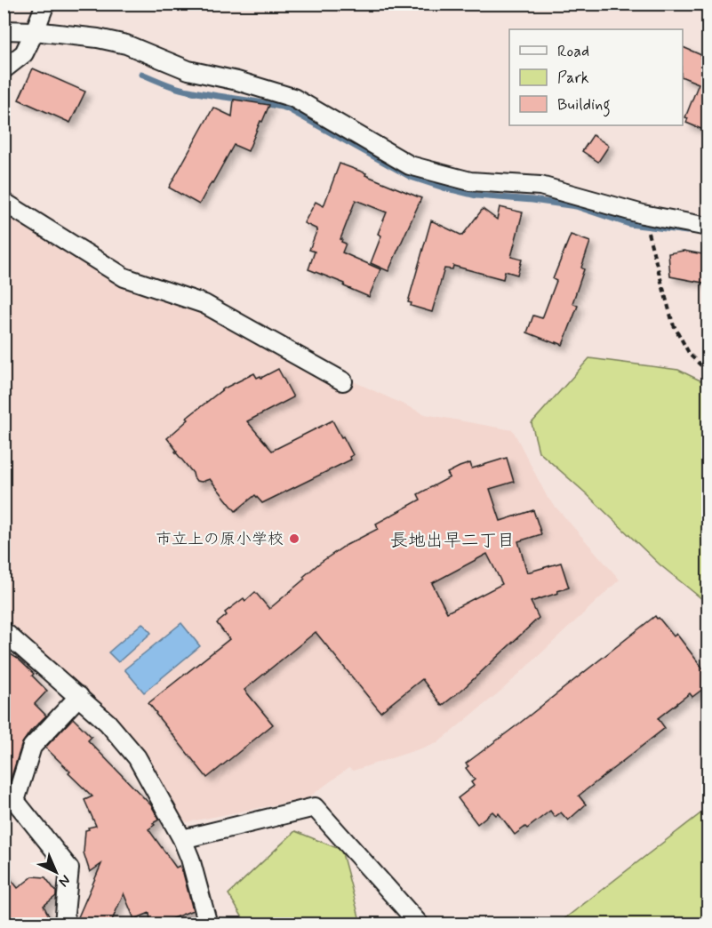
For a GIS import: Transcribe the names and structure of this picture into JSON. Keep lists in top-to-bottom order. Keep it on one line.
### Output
{"districts":["長地出早二丁目"],"places":["市立上の原小学校"],"legend":["Road","Park","Building"],"north":"bottom right"}
